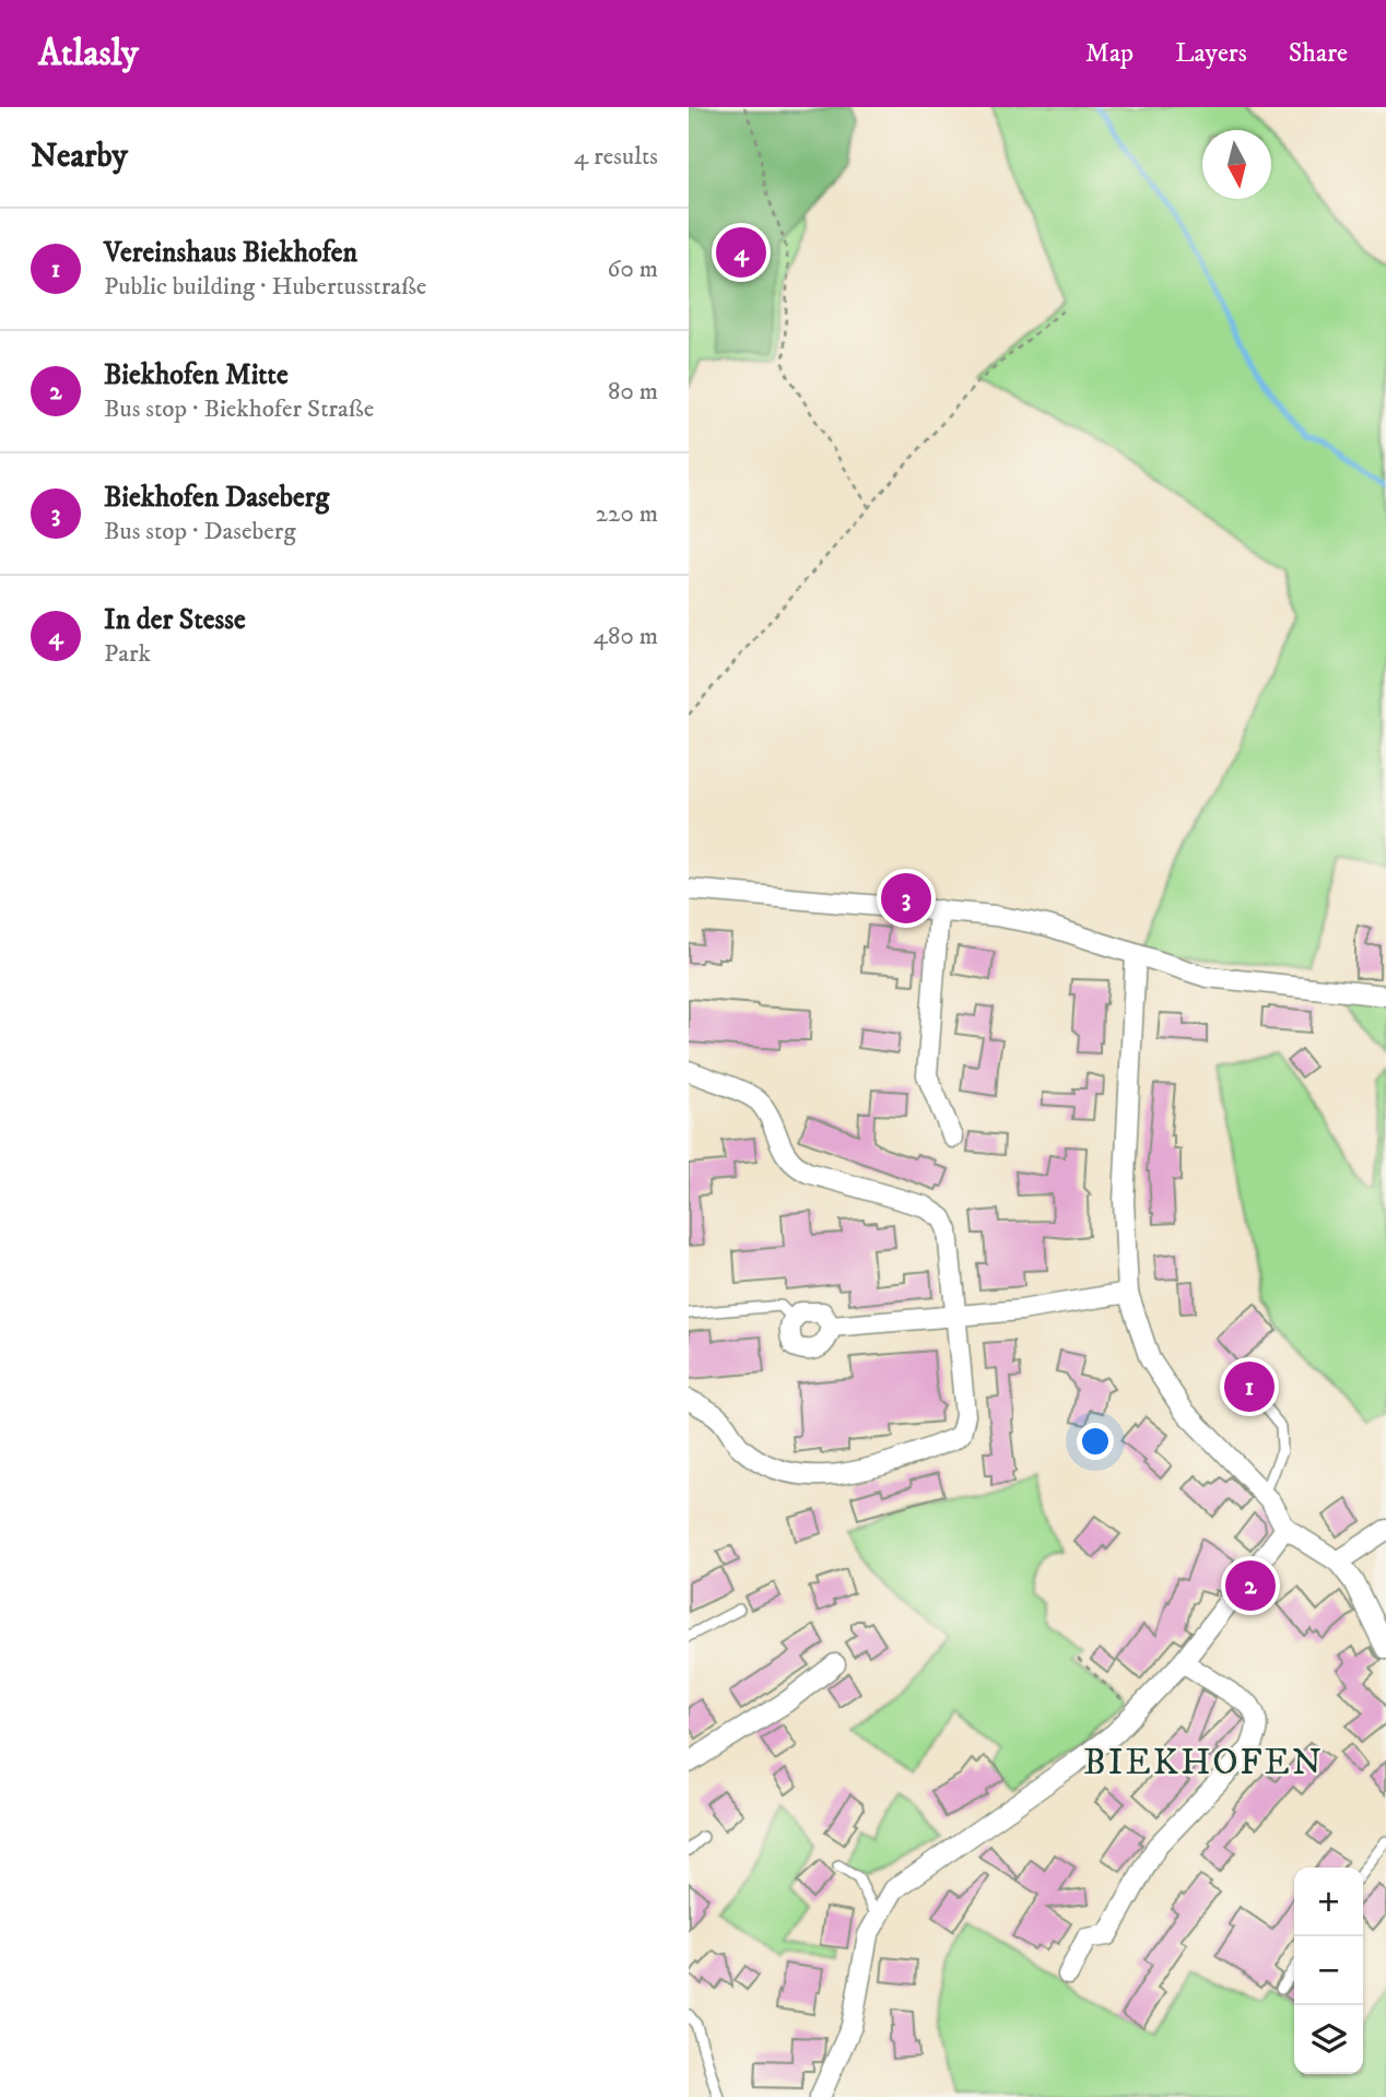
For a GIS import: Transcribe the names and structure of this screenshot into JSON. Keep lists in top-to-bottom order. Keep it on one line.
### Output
{"districts":["BIEKHOFEN"],"north":"bottom","page":{"header":"Atlasly","nav":["Map","Layers","Share"],"heading":["Nearby","4 results"],"list":[{"mark":"1","name":"Vereinshaus Biekhofen","note":"Public building · Hubertusstraße","value":"60 m"},{"mark":"2","name":"Biekhofen Mitte","note":"Bus stop · Biekhofer Straße","value":"80 m"},{"mark":"3","name":"Biekhofen Daseberg","note":"Bus stop · Daseberg","value":"220 m"},{"mark":"4","name":"In der Stesse","note":"Park","value":"480 m"}],"pins":["4","3","1","2"],"map_buttons":["+","−"]}}
